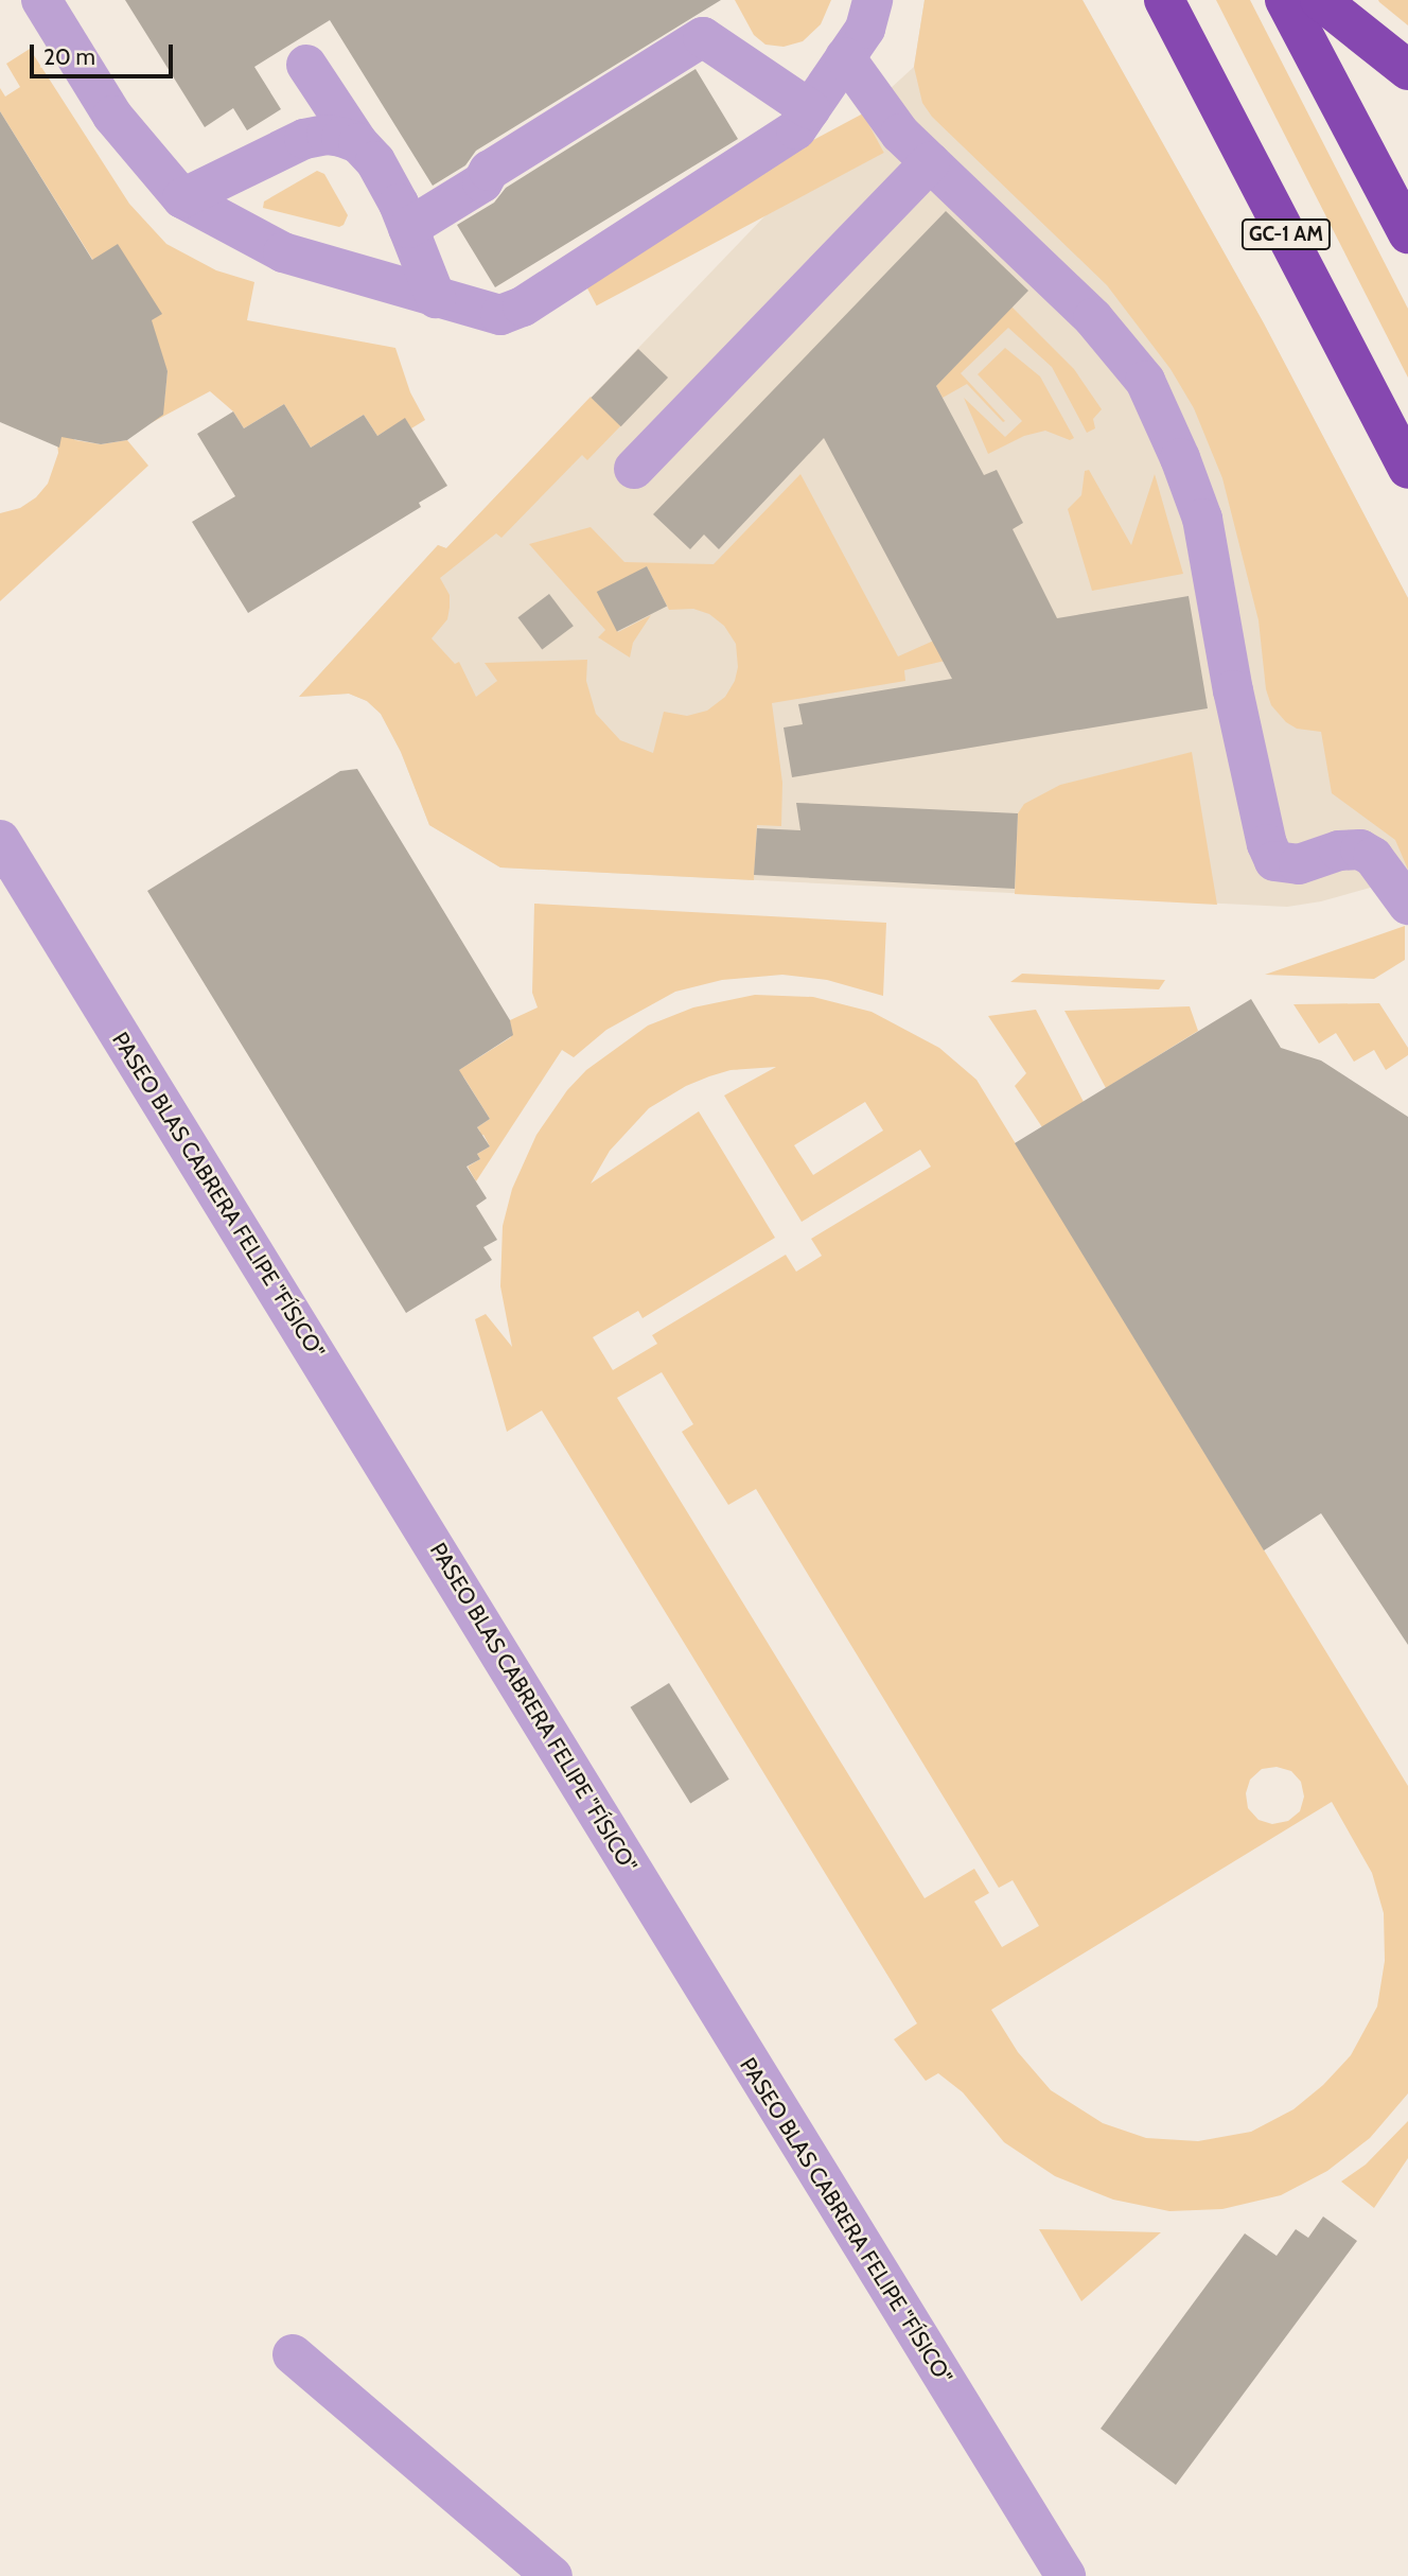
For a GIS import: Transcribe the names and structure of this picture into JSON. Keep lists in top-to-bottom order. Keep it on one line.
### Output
{"streets":{"highway":["GC-1 AM"],"street":["PASEO BLAS CABRERA FELIPE \"FÍSICO\""]},"scale_bar":"20 m"}
